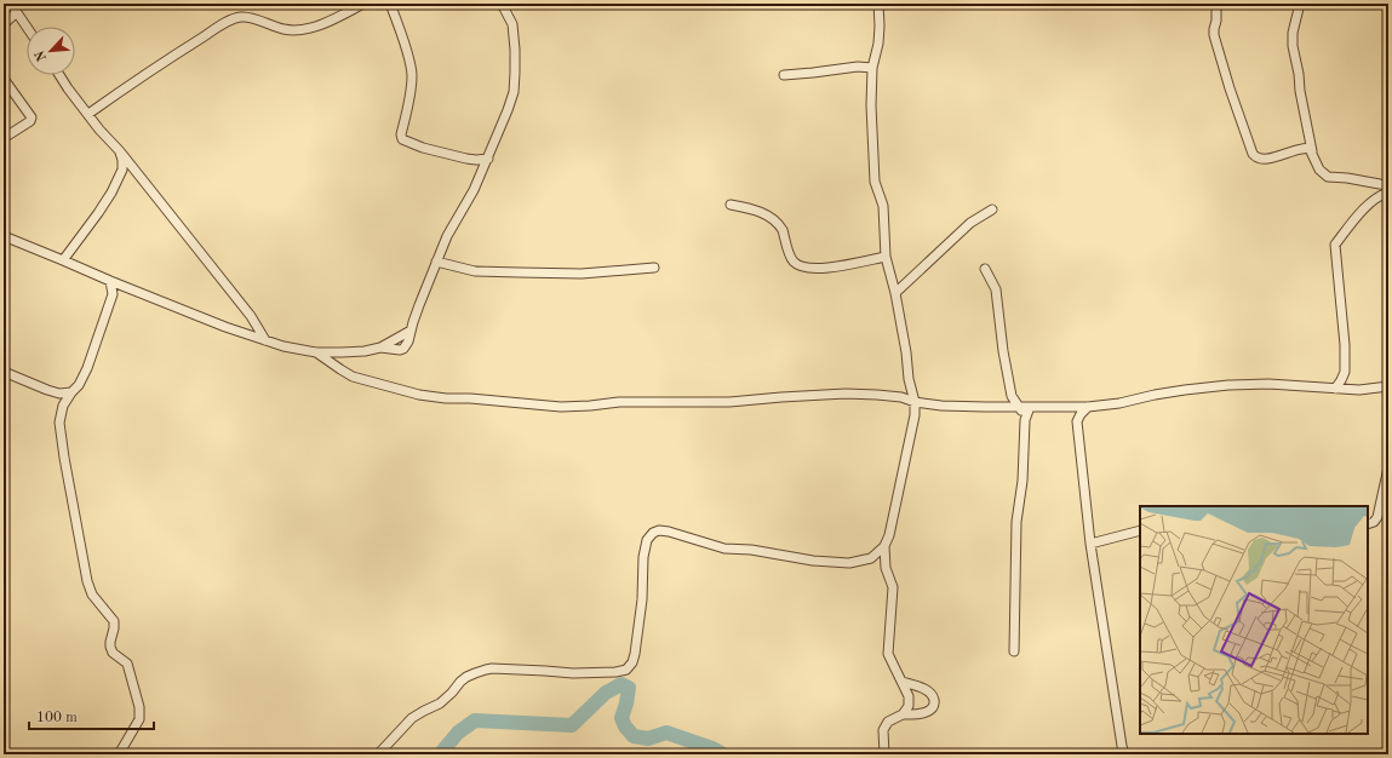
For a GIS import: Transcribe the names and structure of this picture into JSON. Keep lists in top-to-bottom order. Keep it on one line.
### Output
{"scale_bar":"100 m","north":"bottom left"}
